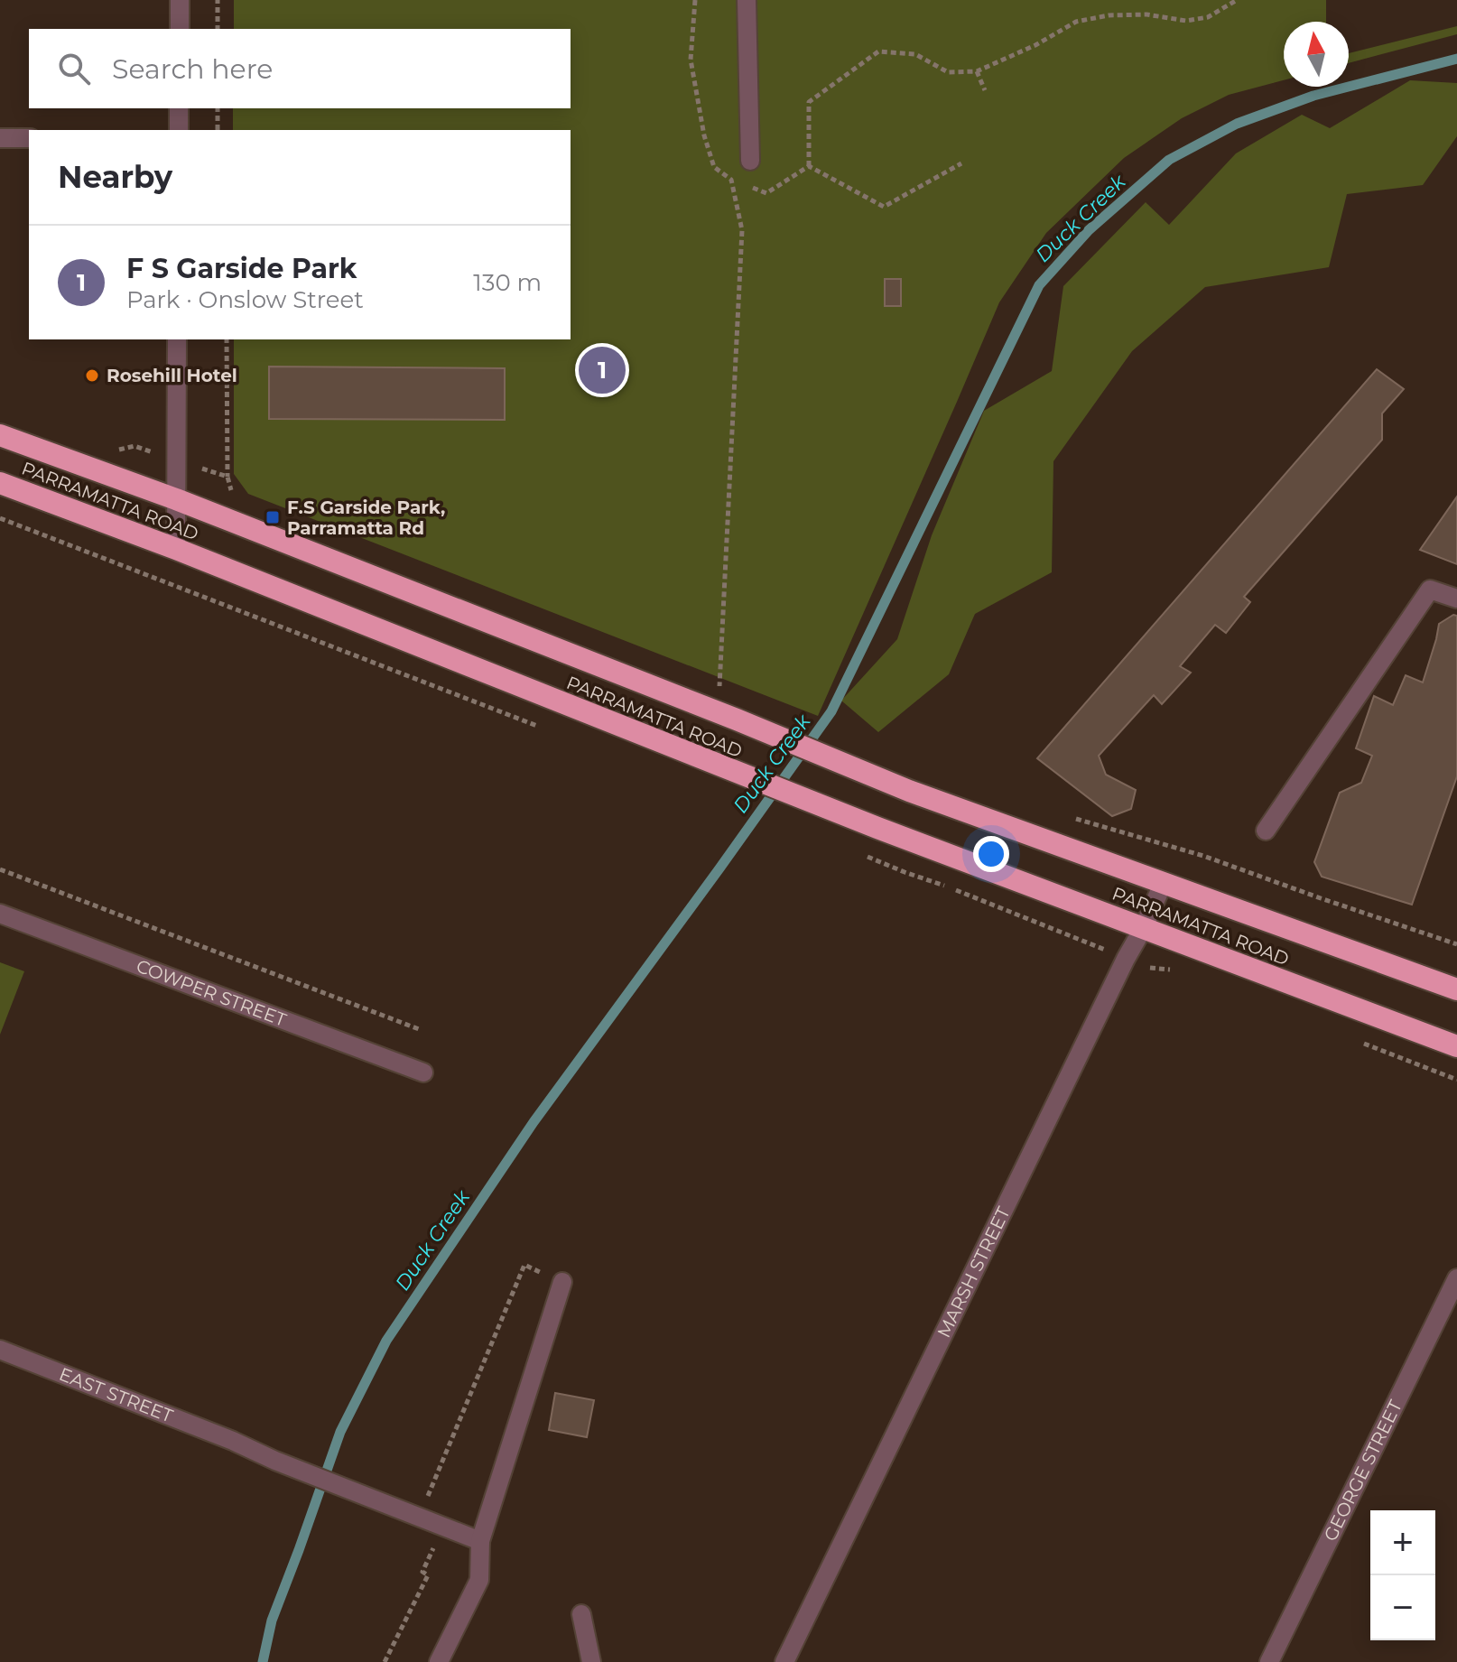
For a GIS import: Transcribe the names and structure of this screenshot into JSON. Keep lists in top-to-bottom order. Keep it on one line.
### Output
{"streets":{"highway":["PARRAMATTA ROAD"],"street":["COWPER STREET","MARSH STREET","EAST STREET","GEORGE STREET"]},"crossings":[["PARRAMATTA ROAD","MARSH STREET"]],"water":["Duck Creek"],"places":{"other":["Rosehill Hotel"],"transit":["F.S Garside Park, Parramatta Rd"]},"north":"top","page":{"search":"Search here","heading":"Nearby","list":[{"mark":"1","name":"F S Garside Park","note":"Park · Onslow Street","value":"130 m"}],"pins":"1","map_buttons":["+","−"]}}
